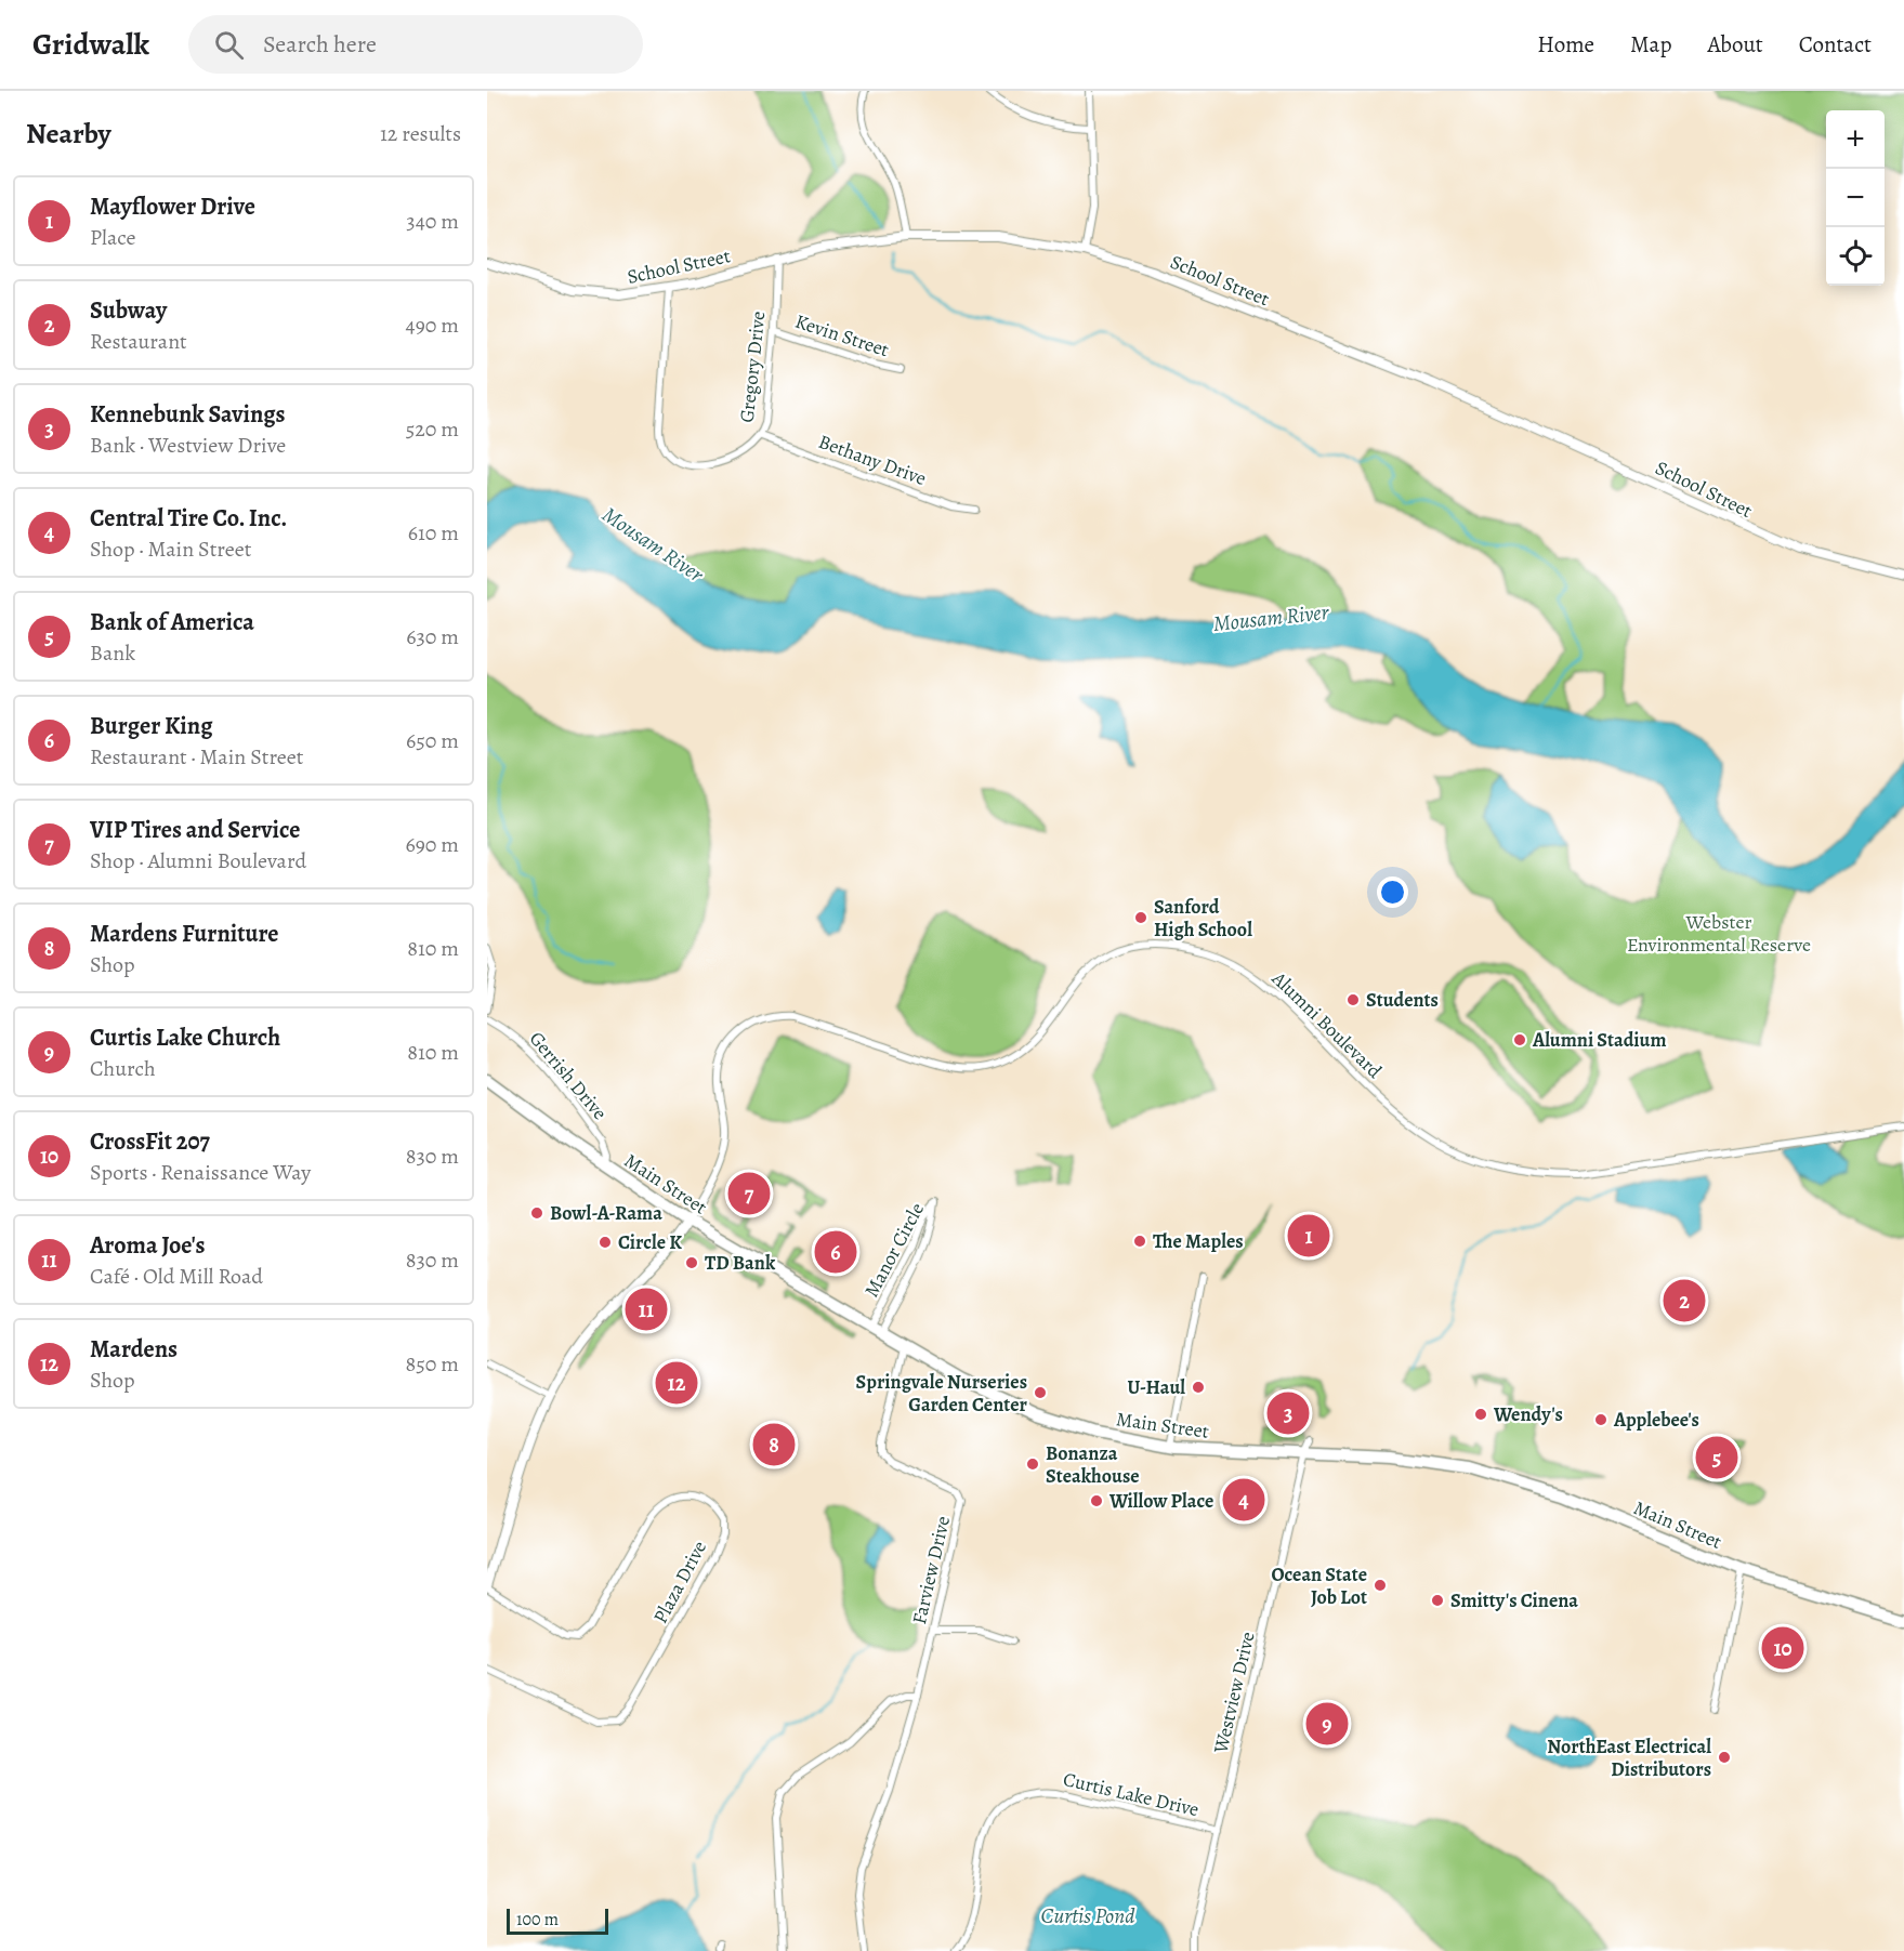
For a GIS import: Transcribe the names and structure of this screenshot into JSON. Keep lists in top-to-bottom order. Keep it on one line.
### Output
{"streets":{"highway":["Main Street"],"street":["School Street","Kevin Street","Gregory Drive","Bethany Drive","Alumni Boulevard","Gerrish Drive","Manor Circle","Farview Drive","Plaza Drive","Westview Drive","Curtis Lake Drive"]},"crossings":[["School Street","Gregory Drive"],["Kevin Street","Gregory Drive"],["Gregory Drive","Bethany Drive"],["Alumni Boulevard","Main Street"],["Gerrish Drive","Main Street"],["Main Street","Manor Circle"],["Main Street","Farview Drive"],["Main Street","Westview Drive"],["Westview Drive","Curtis Lake Drive"]],"water":["Mousam River","Curtis Pond"],"parks":["Webster Environmental Reserve"],"places":["Sanford High School","Students","Alumni Stadium","Bowl-A-Rama","The Maples","Circle K","TD Bank","U-Haul","Springvale Nurseries Garden Center","Wendy's","Applebee's","Bonanza Steakhouse","Willow Place","Ocean State Job Lot","Smitty's Cinena","NorthEast Electrical Distributors"],"scale_bar":"100 m","page":{"header":"Gridwalk","search":"Search here","nav":["Home","Map","About","Contact"],"heading":["Nearby","12 results"],"map_buttons":["+","−"],"list":[{"mark":"1","name":"Mayflower Drive","note":"Place","value":"340 m"},{"mark":"2","name":"Subway","note":"Restaurant","value":"490 m"},{"mark":"3","name":"Kennebunk Savings","note":"Bank · Westview Drive","value":"520 m"},{"mark":"4","name":"Central Tire Co. Inc.","note":"Shop · Main Street","value":"610 m"},{"mark":"5","name":"Bank of America","note":"Bank","value":"630 m"},{"mark":"6","name":"Burger King","note":"Restaurant · Main Street","value":"650 m"},{"mark":"7","name":"VIP Tires and Service","note":"Shop · Alumni Boulevard","value":"690 m"},{"mark":"8","name":"Mardens Furniture","note":"Shop","value":"810 m"},{"mark":"9","name":"Curtis Lake Church","note":"Church","value":"810 m"},{"mark":"10","name":"CrossFit 207","note":"Sports · Renaissance Way","value":"830 m"},{"mark":"11","name":"Aroma Joe's","note":"Café · Old Mill Road","value":"830 m"},{"mark":"12","name":"Mardens","note":"Shop","value":"850 m"}],"pins":["7","1","6","2","11","12","3","8","5","4","10","9"],"scale":"100 m"}}
